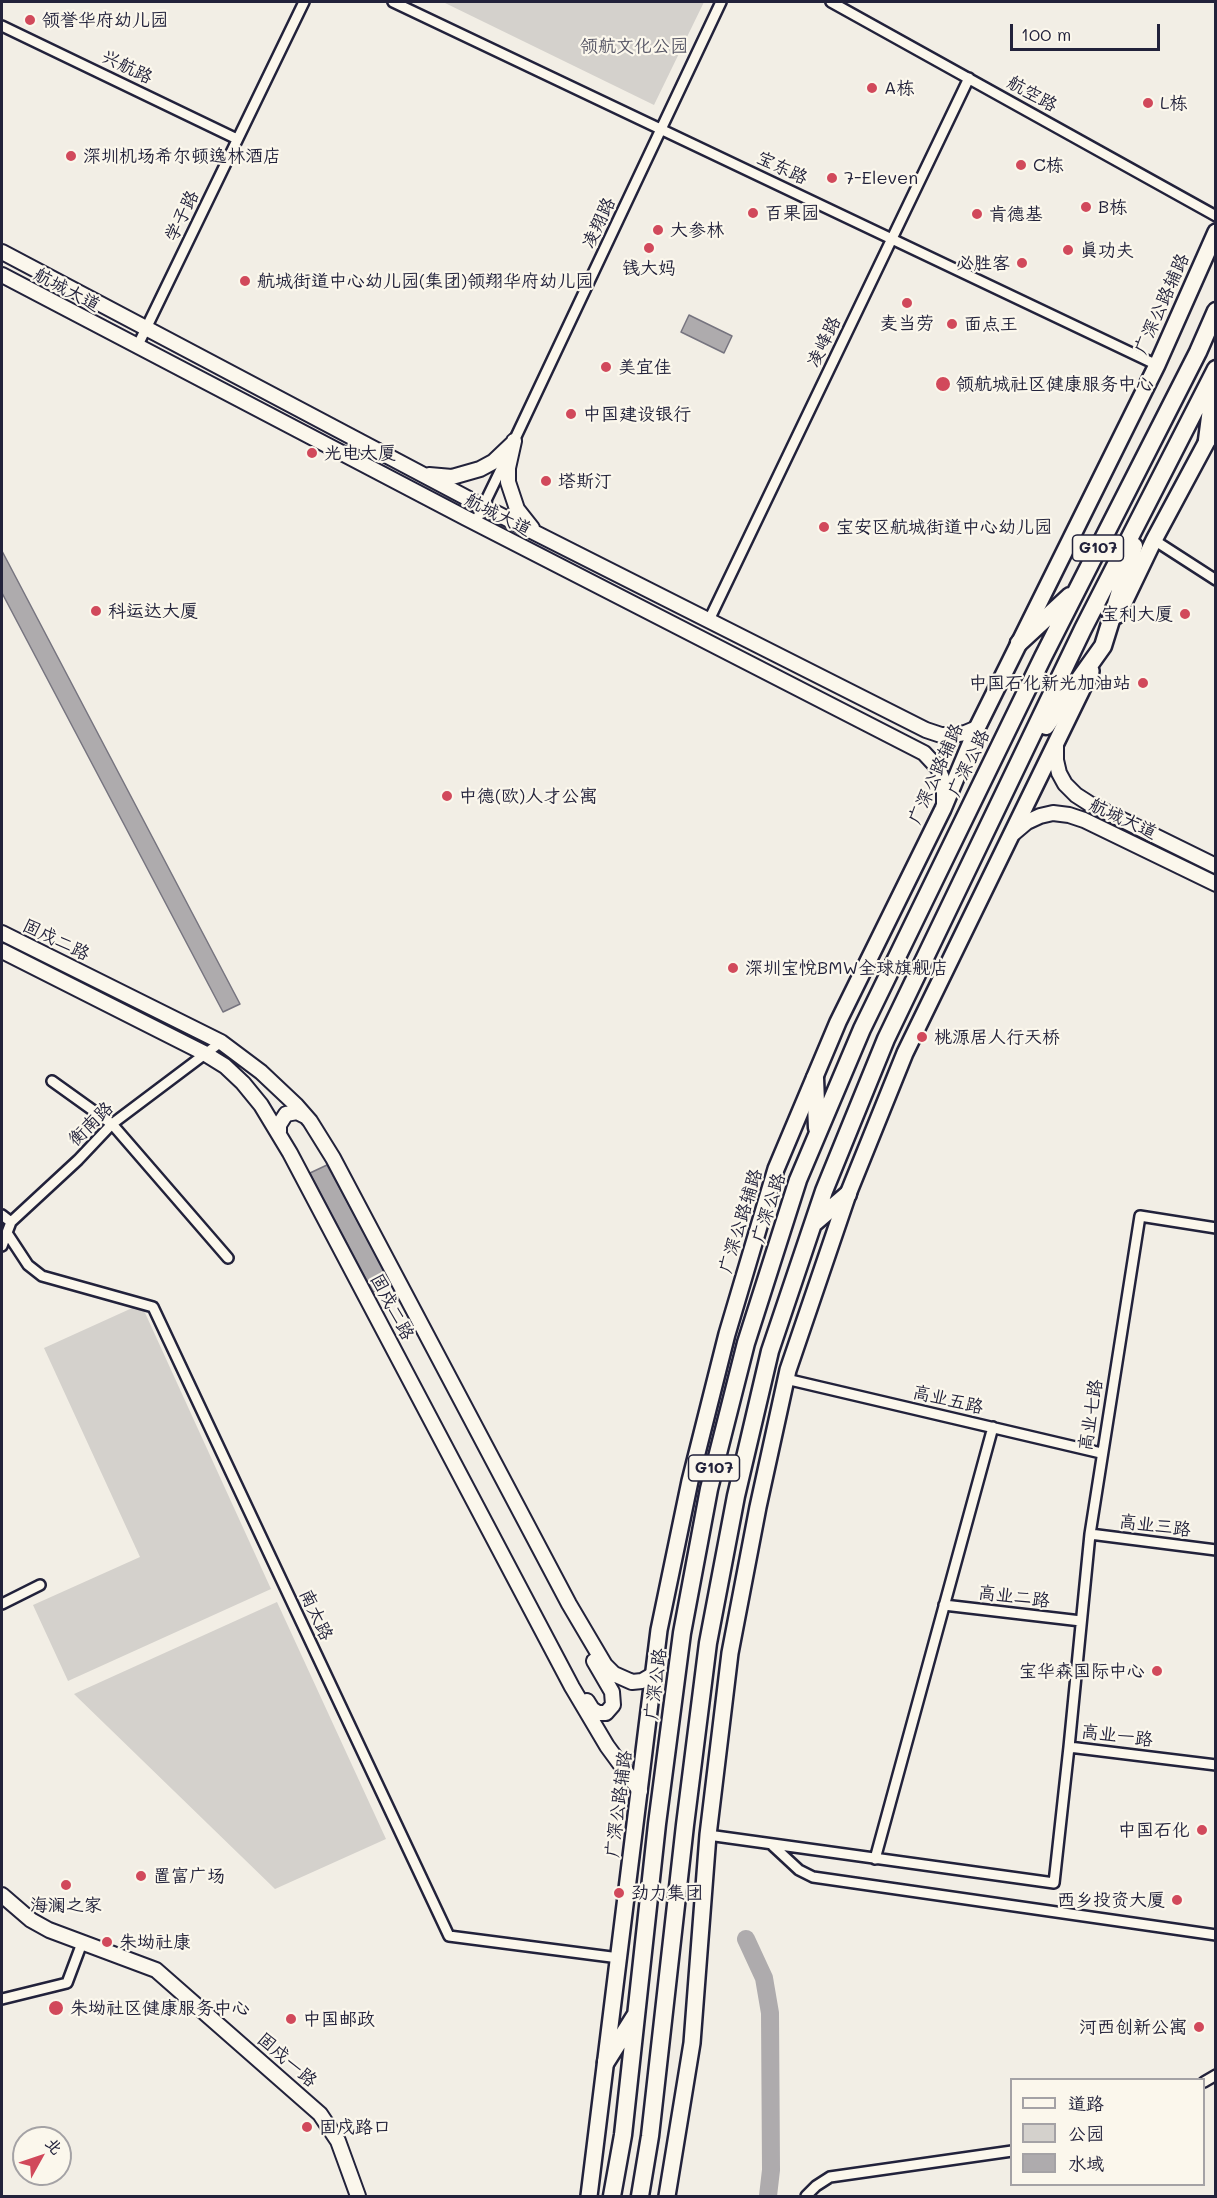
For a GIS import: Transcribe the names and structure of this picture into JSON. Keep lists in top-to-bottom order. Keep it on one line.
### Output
{"streets":{"highway":["G107","广深公路"],"main road":["广深公路辅路"],"street":["兴航路","航空路","宝东路","学子路","凌翔路","航城大道","凌峰路","固戍二路","衡南路","高业五路","高业七路","高业三路","高业二路","南太路","高业一路","固戍一路"]},"crossings":[["兴航路","学子路"],["航空路","凌峰路"],["宝东路","凌翔路"],["宝东路","广深公路辅路"],["宝东路","凌峰路"],["学子路","航城大道"],["凌翔路","航城大道"],["航城大道","广深公路辅路"],["航城大道","凌峰路"],["广深公路辅路","固戍二路"],["广深公路辅路","南太路"],["固戍二路","衡南路"],["衡南路","南太路"],["高业五路","高业七路"],["高业七路","高业三路"],["高业七路","高业二路"],["高业七路","高业一路"],["高业二路","高业一路"]],"parks":["领航文化公园"],"places":["领誉华府幼儿园","A栋","L栋","深圳机场希尔顿逸林酒店","C栋","7-Eleven","B栋","百果园","肯德基","大参林","钱大妈","真功夫","必胜客","航城街道中心幼儿园(集团)领翔华府幼儿园","麦当劳","面点王","美宜佳","领航城社区健康服务中心","中国建设银行","光电大厦","塔斯汀","宝安区航城街道中心幼儿园","科运达大厦","宝利大厦","中国石化新光加油站","中德(欧)人才公寓","深圳宝悦BMW全球旗舰店","桃源居人行天桥","宝华森国际中心","中国石化","置富广场","海澜之家","劲力集团","西乡投资大厦","朱坳社康","朱坳社区健康服务中心","中国邮政","河西创新公寓","固戍路口"],"legend":["道路","公园","水域"],"scale_bar":"100 m","north":"top right"}
